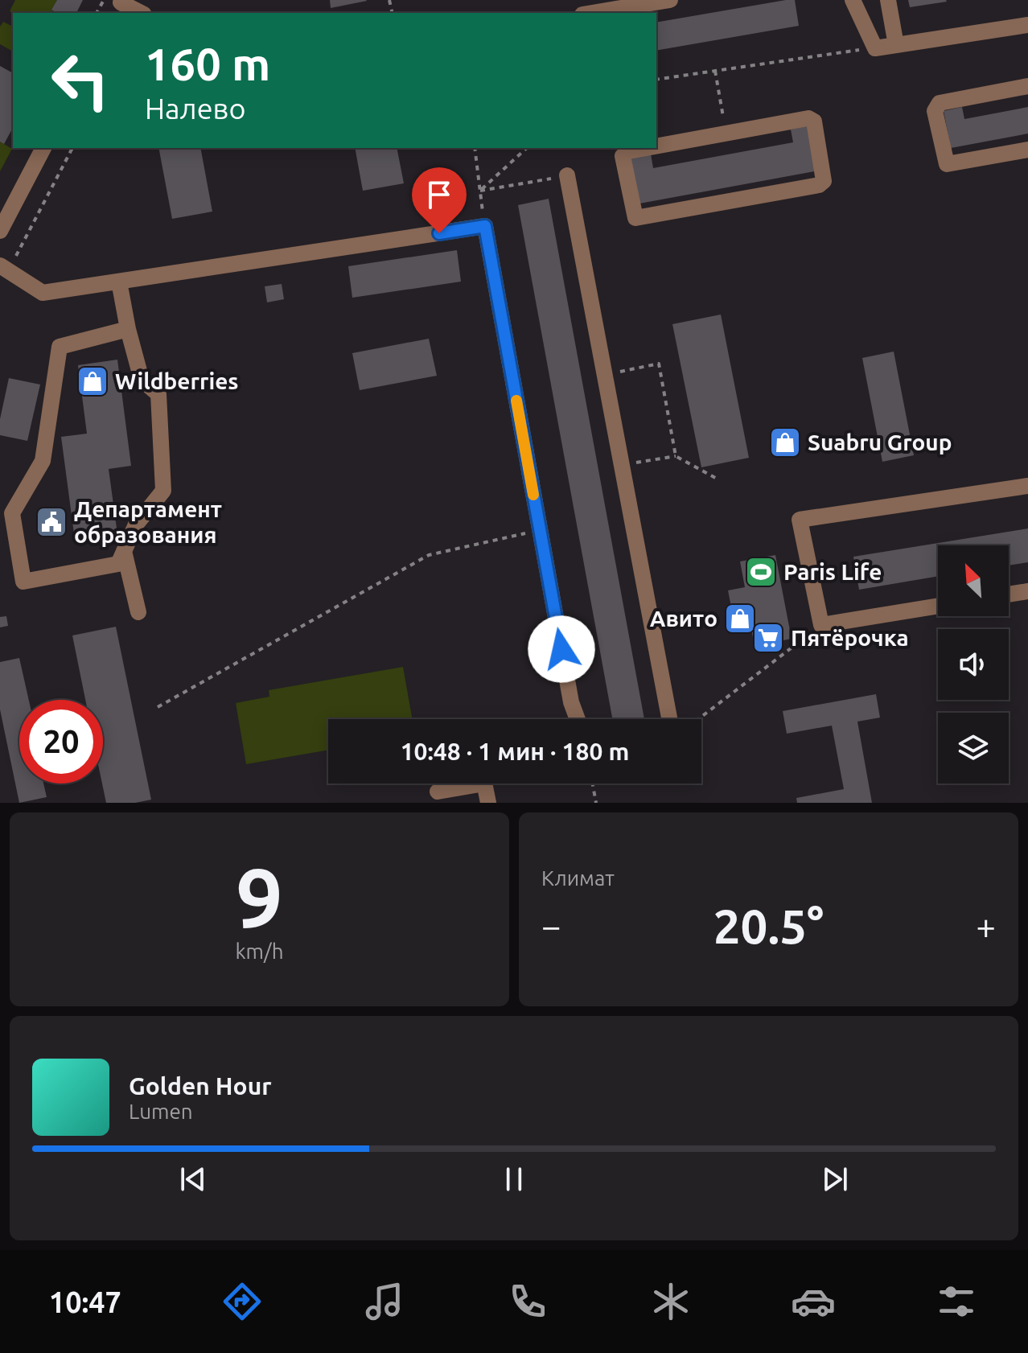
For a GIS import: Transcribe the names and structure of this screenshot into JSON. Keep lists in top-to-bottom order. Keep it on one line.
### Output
{"places":{"shop":["Wildberries","Suabru Group","Авито"],"public building":["Департамент образования"],"sports":["Paris Life"],"supermarket":["Пятёрочка"]},"north":"top left","page":{"turn":["160 m","Налево"],"limit":"20","trip":"10:48 · 1 мин · 180 m","tile":[["9","km/h"],"Климат"],"heat":["−","20.5°","+"],"song":["Golden Hour","Lumen"],"tabs":"10:47"}}
